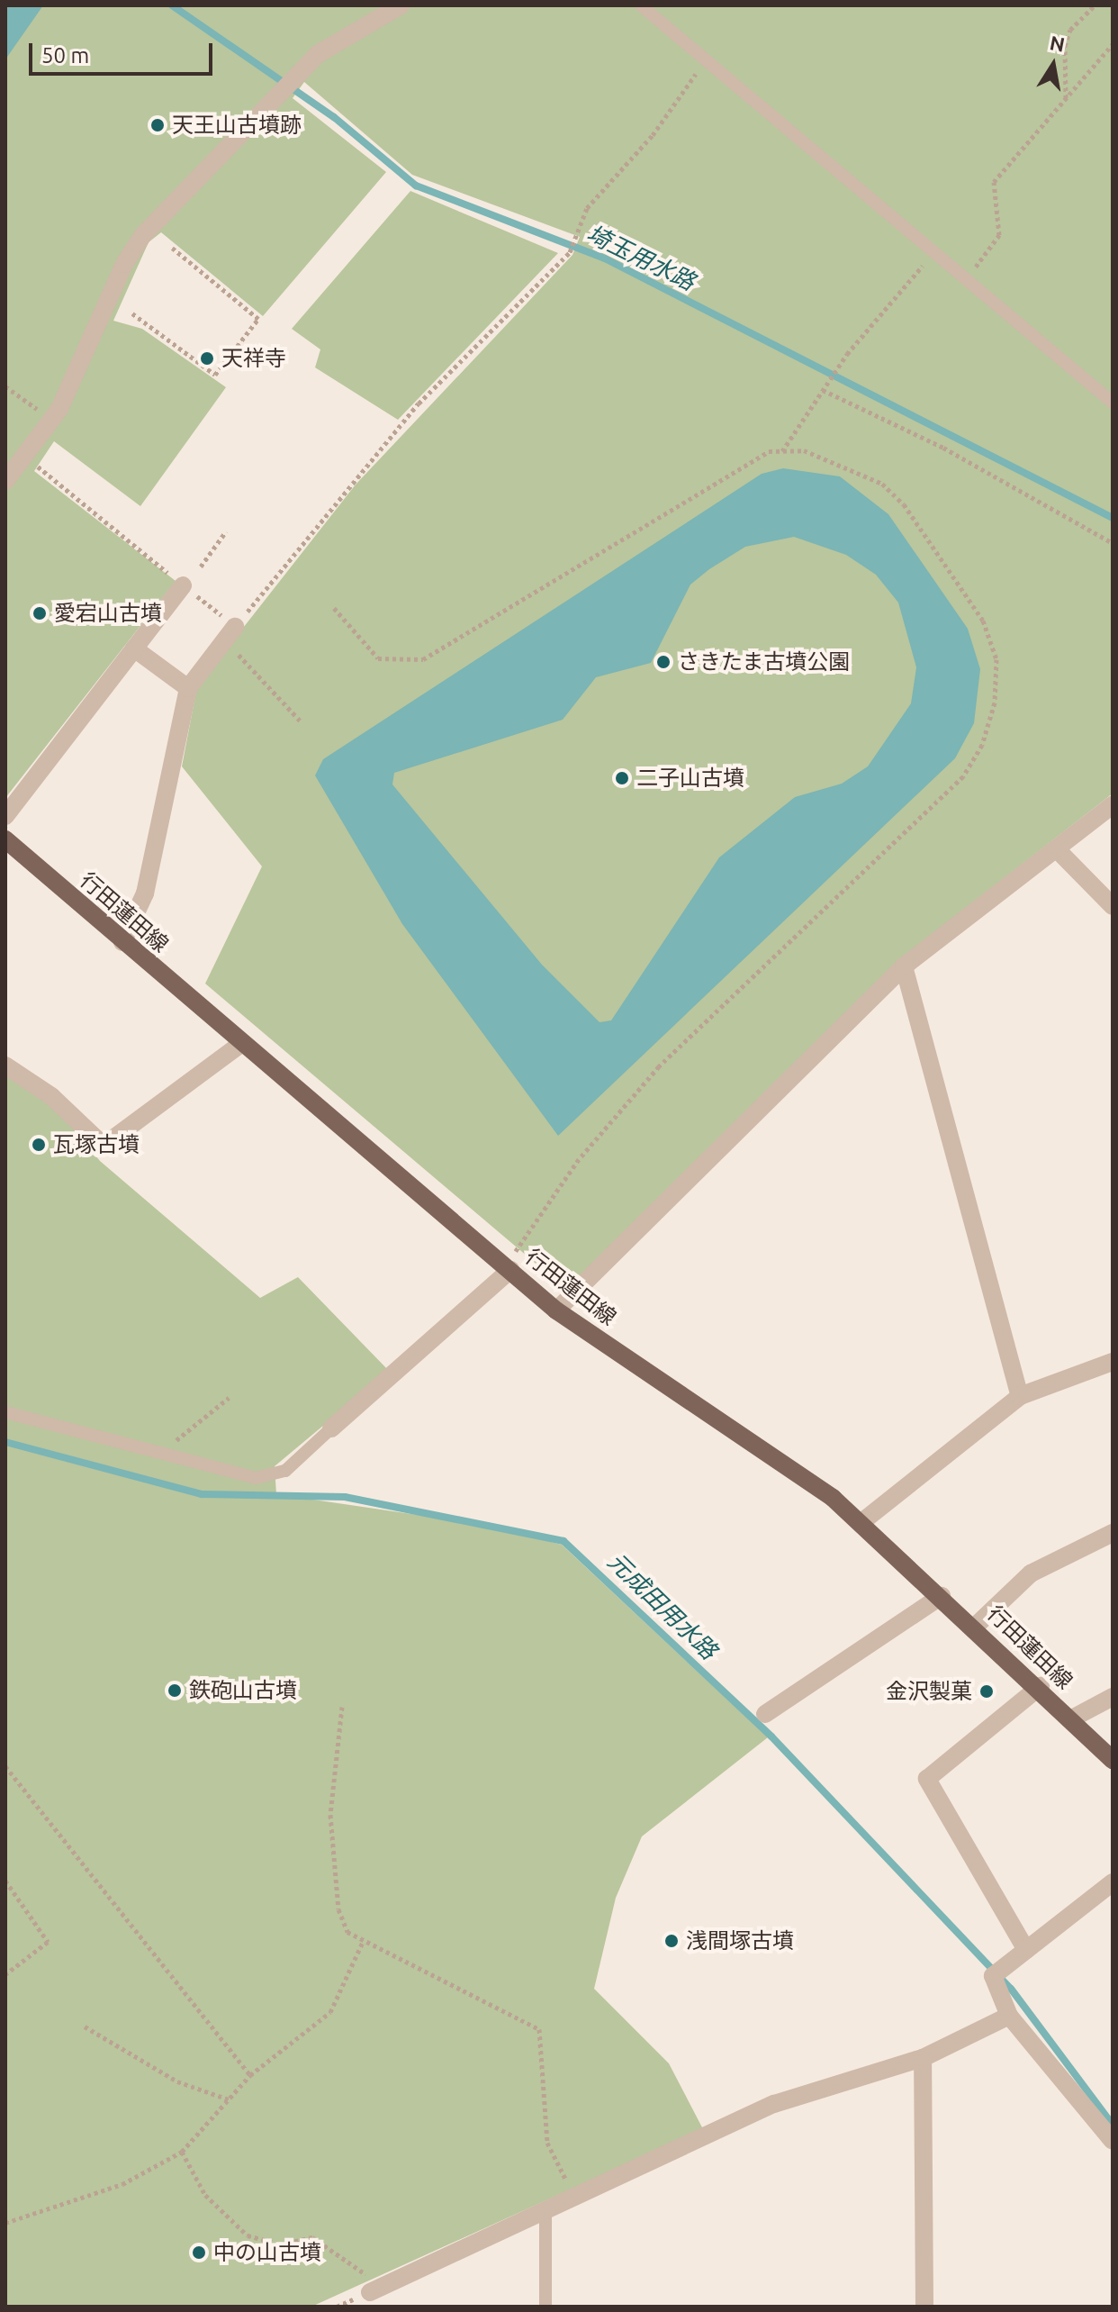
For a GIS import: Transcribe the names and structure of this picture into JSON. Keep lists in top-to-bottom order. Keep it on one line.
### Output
{"streets":{"main road":["行田蓮田線"]},"water":["埼玉用水路","元成田用水路"],"places":["天王山古墳跡","天祥寺","愛宕山古墳","さきたま古墳公園","二子山古墳","瓦塚古墳","鉄砲山古墳","金沢製菓","浅間塚古墳","中の山古墳"],"scale_bar":"50 m","north":"top"}
